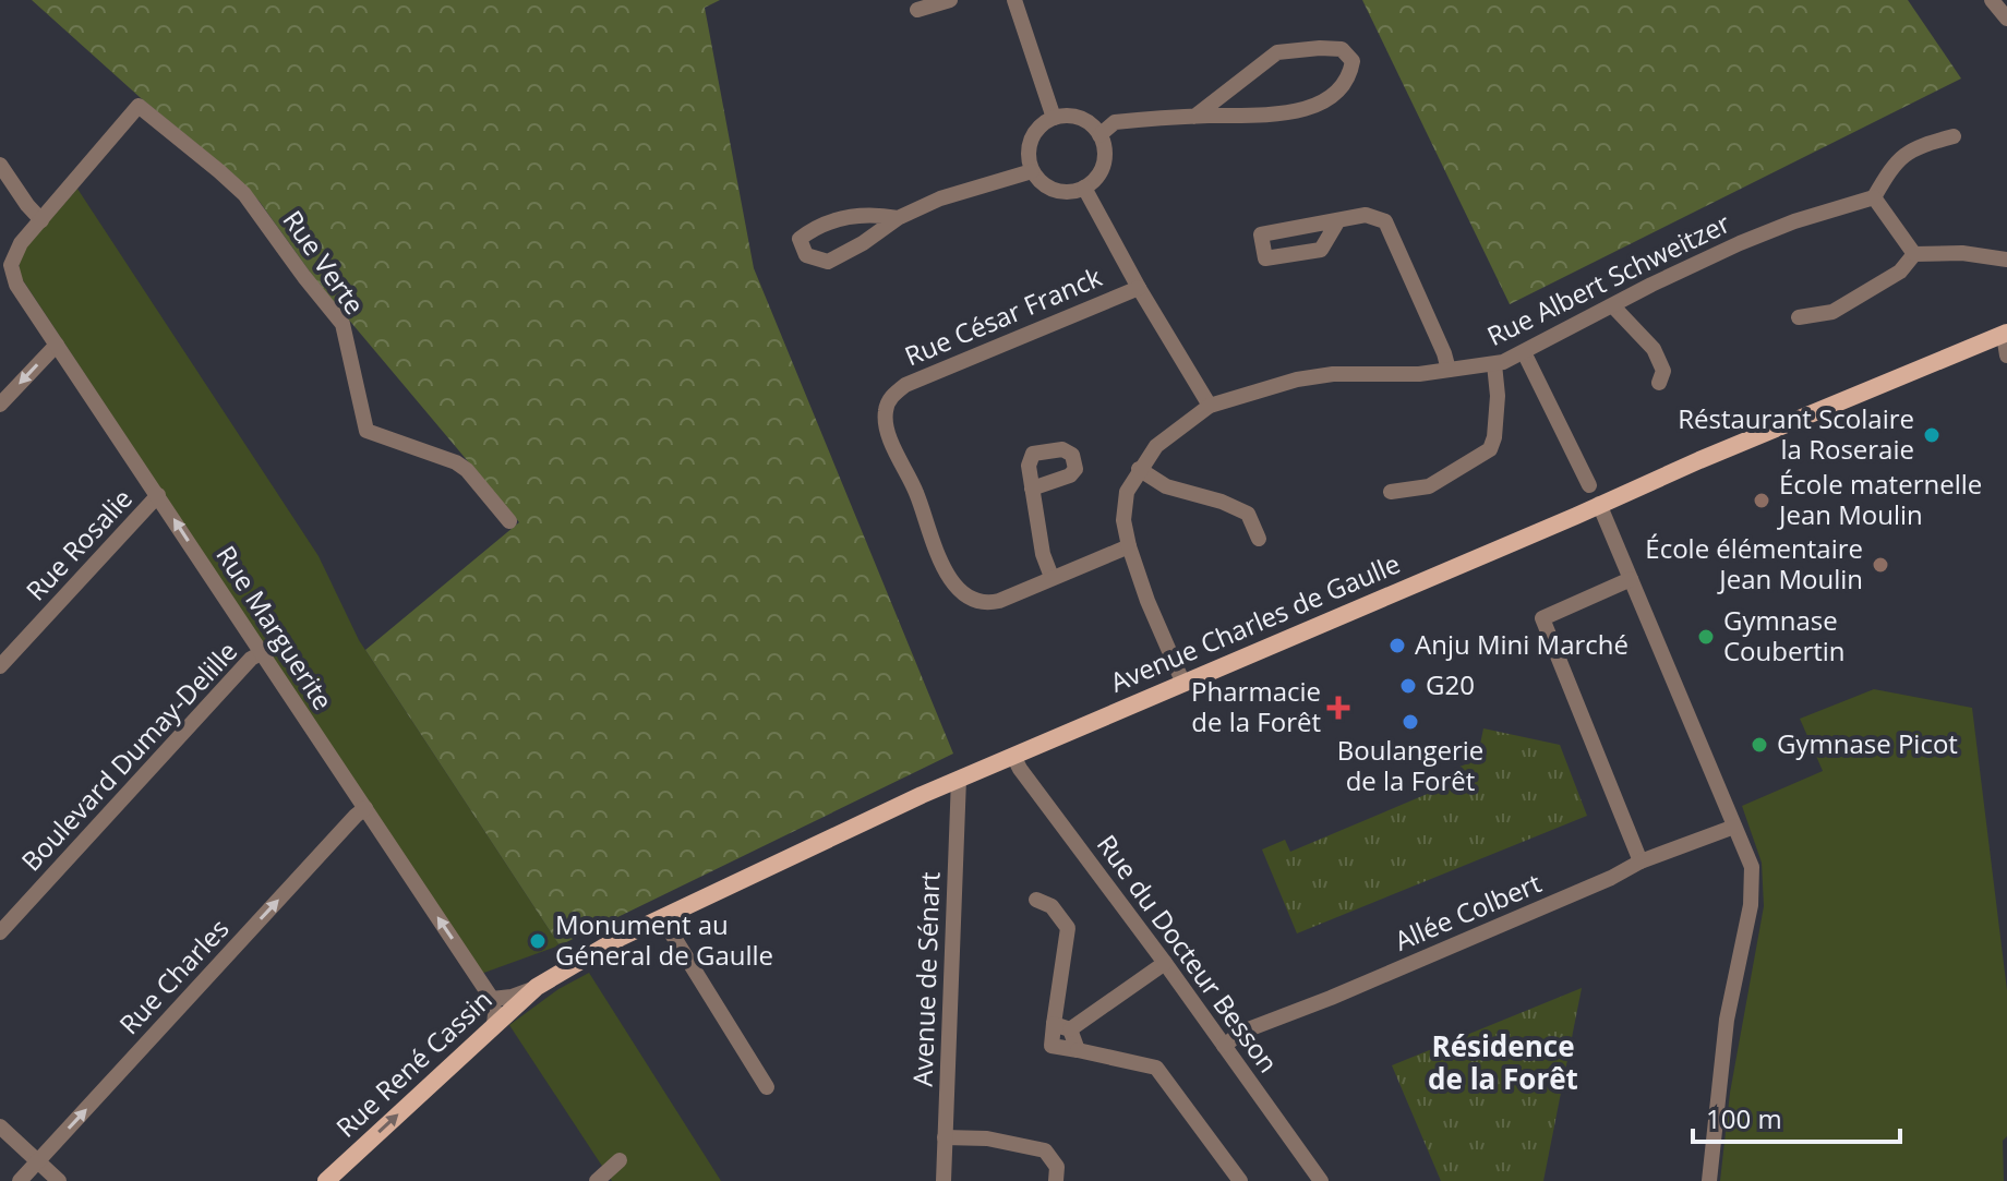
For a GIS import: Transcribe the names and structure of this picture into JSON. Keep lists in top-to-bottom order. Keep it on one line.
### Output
{"streets":{"main road":["Avenue Charles de Gaulle","Rue René Cassin"],"street":["Rue Verte","Rue Albert Schweitzer","Rue César Franck","Rue Rosalie","Rue Marguerite","Boulevard Dumay-Delille","Allée Colbert","Rue du Docteur Besson","Rue Charles","Avenue de Sénart"]},"crossings":[["Rue Verte","Rue Marguerite"],["Rue Albert Schweitzer","Avenue Charles de Gaulle"],["Rue Rosalie","Rue Marguerite"],["Avenue Charles de Gaulle","Rue du Docteur Besson"],["Avenue Charles de Gaulle","Avenue de Sénart"],["Avenue Charles de Gaulle","Rue René Cassin"],["Rue Marguerite","Boulevard Dumay-Delille"],["Rue Marguerite","Rue Charles"],["Rue Marguerite","Rue René Cassin"],["Allée Colbert","Rue du Docteur Besson"]],"one_way":["Rue Marguerite","Rue Charles","Rue René Cassin"],"districts":["Résidence de la Forêt"],"places":{"other":["Réstaurant Scolaire la Roseraie","École maternelle Jean Moulin","École élémentaire Jean Moulin","Gymnase Coubertin","Anju Mini Marché","G20","Boulangerie de la Forêt","Gymnase Picot","Monument au Géneral de Gaulle"],"health":["Pharmacie de la Forêt"]},"scale_bar":"100 m"}
